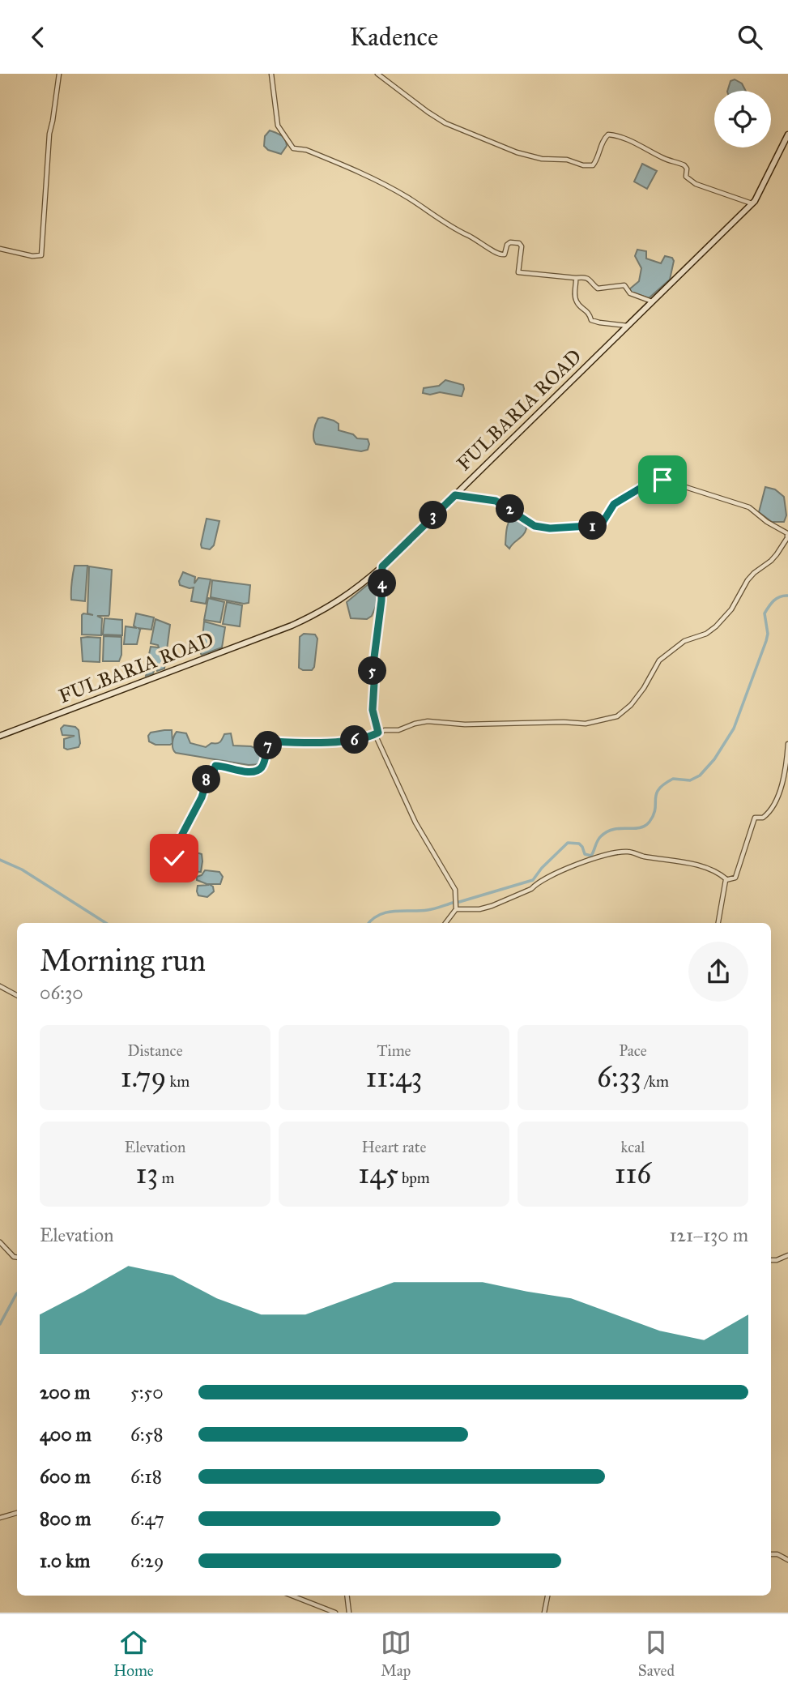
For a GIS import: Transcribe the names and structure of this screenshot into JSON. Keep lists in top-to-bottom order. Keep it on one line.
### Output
{"streets":{"main road":["FULBARIA ROAD"]},"page":{"header":"Kadence","pins":["2","3","1","4","5","6","7","8"],"heading":["Morning run","06:30"],"stats":[["Distance","1.79 km"],["Time","11:43"],["Pace","6:33 /km"],["Elevation","13 m"],["Heart rate","145 bpm"],["kcal","116"]],"chart":["Elevation","121–130 m"],"list":[{"name":"200 m","note":"5:50"},{"name":"400 m","note":"6:58"},{"name":"600 m","note":"6:18"},{"name":"800 m","note":"6:47"},{"name":"1.0 km","note":"6:29"}],"tabs":["Home","Map","Saved"]}}
